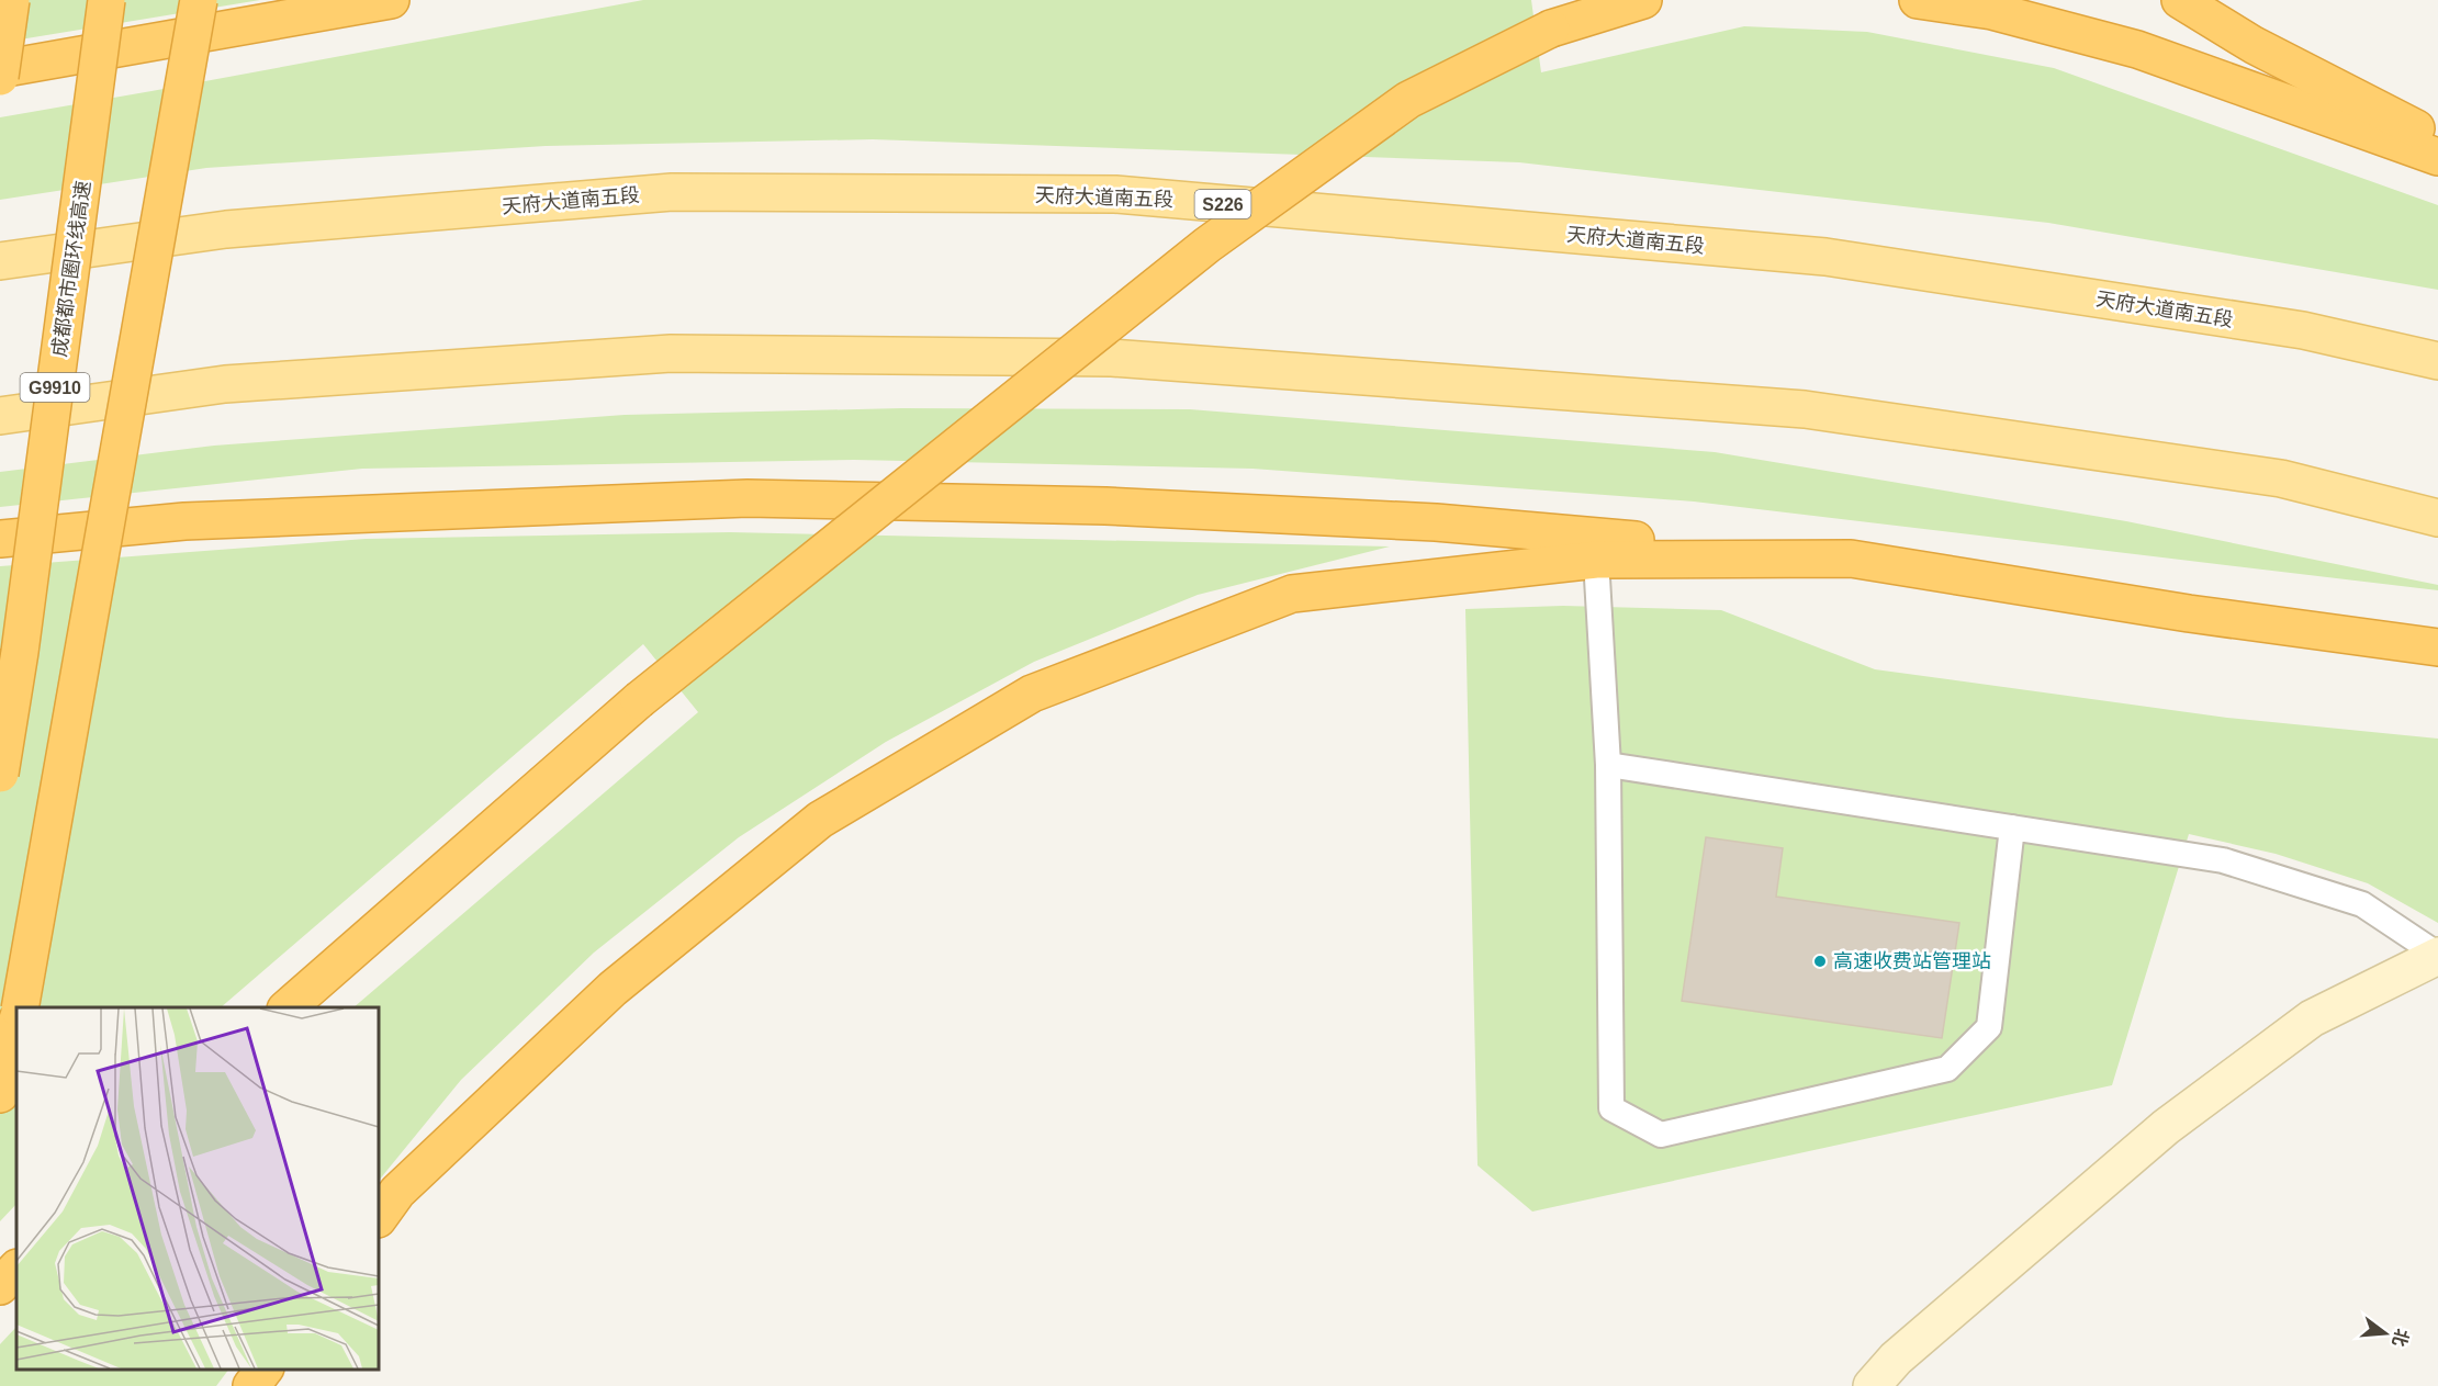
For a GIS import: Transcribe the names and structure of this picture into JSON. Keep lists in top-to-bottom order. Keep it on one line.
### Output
{"streets":{"highway":["成都都市圈环线高速","G9910"],"main road":["天府大道南五段","S226"]},"places":["高速收费站管理站"],"north":"right"}
